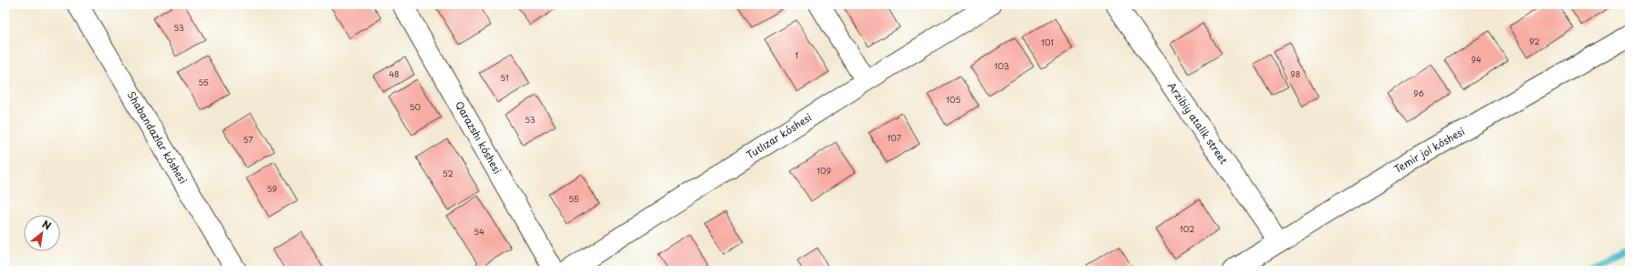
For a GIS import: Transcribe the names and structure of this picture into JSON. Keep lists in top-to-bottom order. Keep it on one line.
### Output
{"streets":{"street":["Arzibiy atalik street","Tutlızar kóshesi","Shabandazlar kóshesi","Qarazshı kóshesi","Temir jol kóshesi"]},"crossings":[["Arzibiy atalik street","Temir jol kóshesi"]],"house_numbers":["53","92","101","1","94","103","48","98","51","55","96","105","50","53","107","57","109","52","59","55","102","54"],"north":"top right"}
